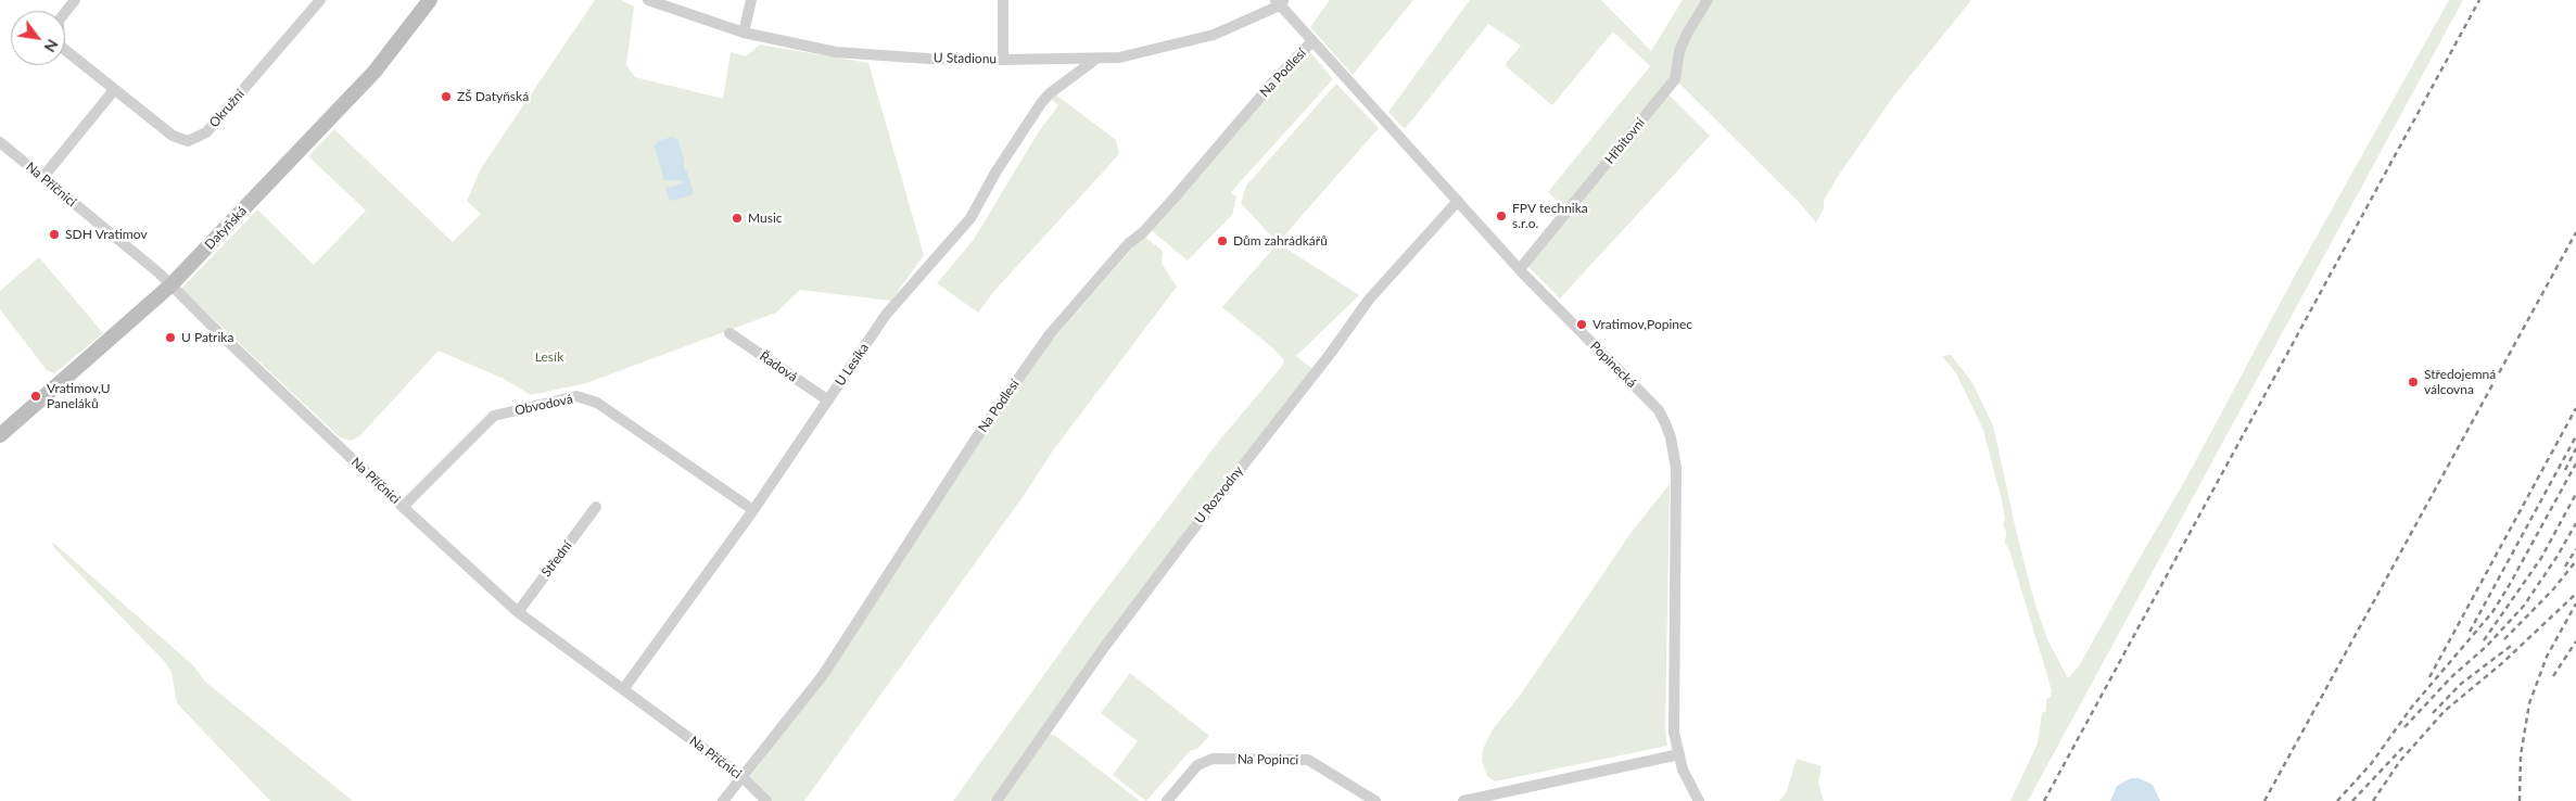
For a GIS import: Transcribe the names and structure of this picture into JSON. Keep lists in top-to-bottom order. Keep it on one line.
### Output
{"streets":{"main road":["Datyňská"],"street":["U Stadionu","Na Podlesí","Okružní","Hřbitovní","Na Příčnici","U Lesíka","Popinecká","Řadová","Obvodová","U Rozvodny","Střední","Na Popinci"]},"crossings":[["U Stadionu","U Lesíka"],["U Stadionu","Popinecká"],["Na Podlesí","Na Příčnici"],["Na Podlesí","Popinecká"],["Hřbitovní","Popinecká"],["Na Příčnici","Datyňská"],["Na Příčnici","U Lesíka"],["Na Příčnici","Obvodová"],["Na Příčnici","Střední"],["U Lesíka","Řadová"],["U Lesíka","Obvodová"],["Popinecká","U Rozvodny"]],"parks":["Lesík"],"places":["ZŠ Datyňská","FPV technika s.r.o.","Music","SDH Vratimov","Dům zahrádkářů","Vratimov,Popinec","U Patrika","Středojemná válcovna","Vratimov,U Paneláků"],"north":"bottom right"}
